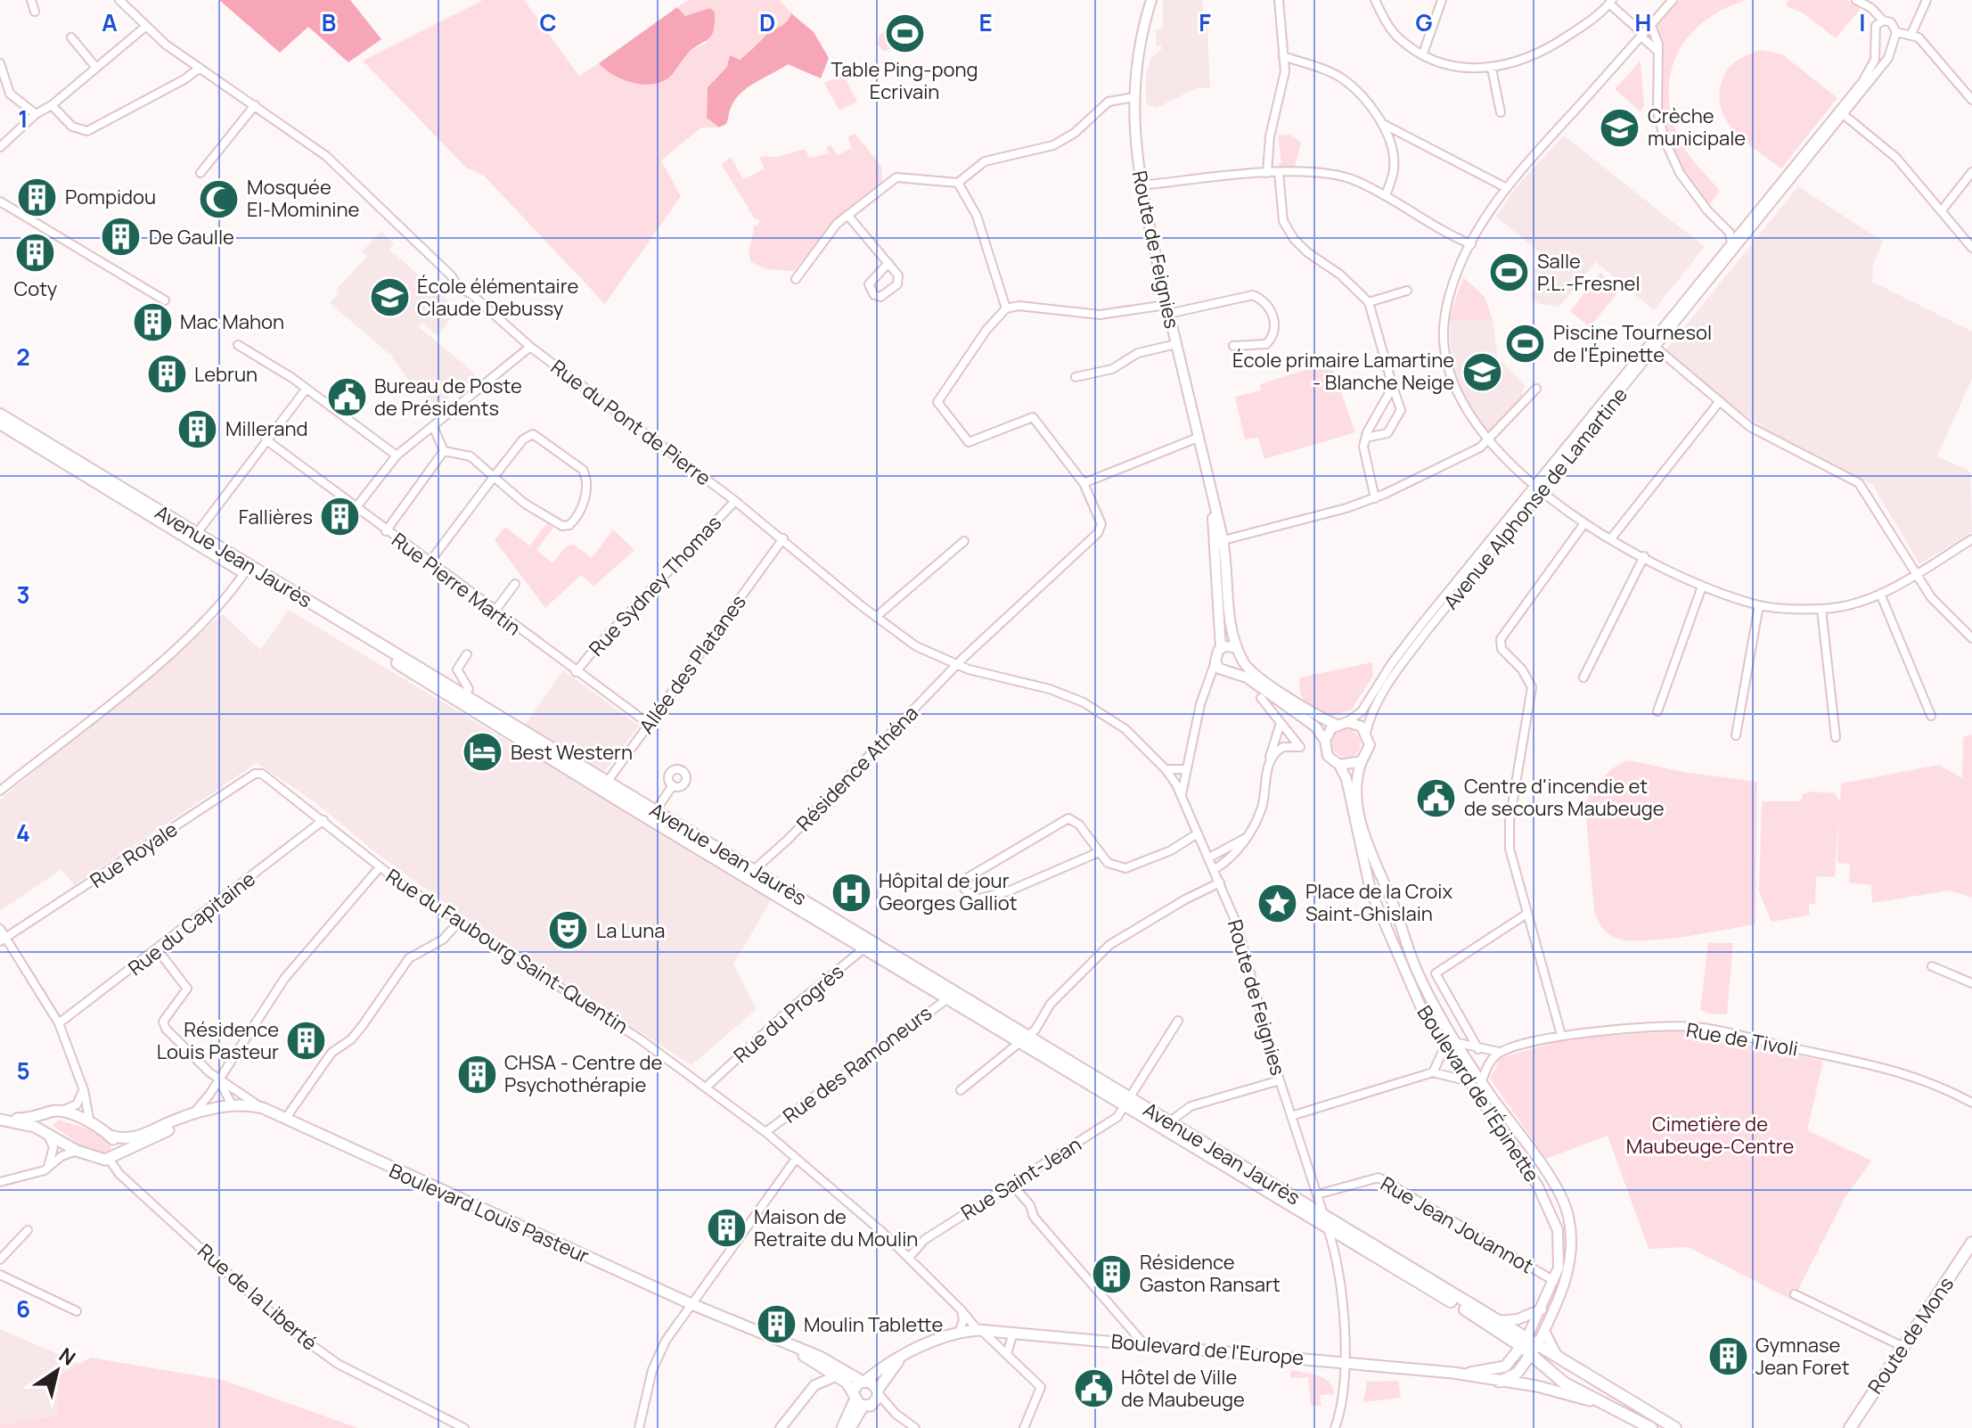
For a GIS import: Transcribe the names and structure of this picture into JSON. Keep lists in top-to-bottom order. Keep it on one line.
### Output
{"streets":{"main road":["Avenue Jean Jaurès","Boulevard Louis Pasteur","Route de Mons","Boulevard de l'Europe"],"street":["Route de Feignies","Rue du Pont de Pierre","Avenue Alphonse de Lamartine","Rue Pierre Martin","Rue Sydney Thomas","Allée des Platanes","Résidence Athéna","Rue Royale","Rue du Capitaine","Rue du Faubourg Saint-Quentin","Rue du Progrès","Rue de Tivoli","Rue des Ramoneurs","Boulevard de l'Épinette","Rue Saint-Jean","Rue Jean Jouannot","Rue de la Liberté"]},"crossings":[["Route de Feignies","Rue du Pont de Pierre"],["Route de Feignies","Avenue Jean Jaurès"],["Route de Feignies","Rue Jean Jouannot"],["Route de Feignies","Boulevard de l'Europe"],["Rue du Pont de Pierre","Rue Sydney Thomas"],["Rue du Pont de Pierre","Allée des Platanes"],["Rue du Pont de Pierre","Résidence Athéna"],["Avenue Alphonse de Lamartine","Boulevard de l'Épinette"],["Avenue Jean Jaurès","Allée des Platanes"],["Avenue Jean Jaurès","Résidence Athéna"],["Avenue Jean Jaurès","Rue du Progrès"],["Avenue Jean Jaurès","Rue des Ramoneurs"],["Avenue Jean Jaurès","Boulevard de l'Épinette"],["Avenue Jean Jaurès","Rue Saint-Jean"],["Avenue Jean Jaurès","Boulevard de l'Europe"],["Rue Pierre Martin","Rue Sydney Thomas"],["Rue Pierre Martin","Allée des Platanes"],["Rue Royale","Rue du Faubourg Saint-Quentin"],["Rue du Capitaine","Rue du Faubourg Saint-Quentin"],["Rue du Faubourg Saint-Quentin","Rue du Progrès"],["Rue du Faubourg Saint-Quentin","Rue des Ramoneurs"],["Rue du Faubourg Saint-Quentin","Rue Saint-Jean"],["Rue du Faubourg Saint-Quentin","Boulevard de l'Europe"],["Boulevard de l'Épinette","Rue Jean Jouannot"],["Boulevard Louis Pasteur","Boulevard de l'Europe"]],"parks":["Cimetière de Maubeuge-Centre"],"places":{"sports":["Table Ping-pong Ecrivain","Salle P.L.-Fresnel","Piscine Tournesol de l'Épinette"],"school or university":["Crèche municipale","École élémentaire Claude Debussy","École primaire Lamartine - Blanche Neige"],"building":["Pompidou","De Gaulle","Coty","Mac Mahon","Lebrun","Millerand","Fallières","Résidence Louis Pasteur","CHSA - Centre de Psychothérapie","Maison de Retraite du Moulin","Résidence Gaston Ransart","Moulin Tablette","Gymnase Jean Foret"],"mosque":["Mosquée El-Mominine"],"public building":["Bureau de Poste de Présidents","Centre d'incendie et de secours Maubeuge","Hôtel de Ville de Maubeuge"],"hotel":["Best Western"],"hospital":["Hôpital de jour Georges Galliot"],"place":["Place de la Croix Saint-Ghislain"],"theatre":["La Luna"]},"north":"top right","grid":{"columns":["A","B","C","D","E","F","G","H","I"],"rows":["1","2","3","4","5","6"]}}
